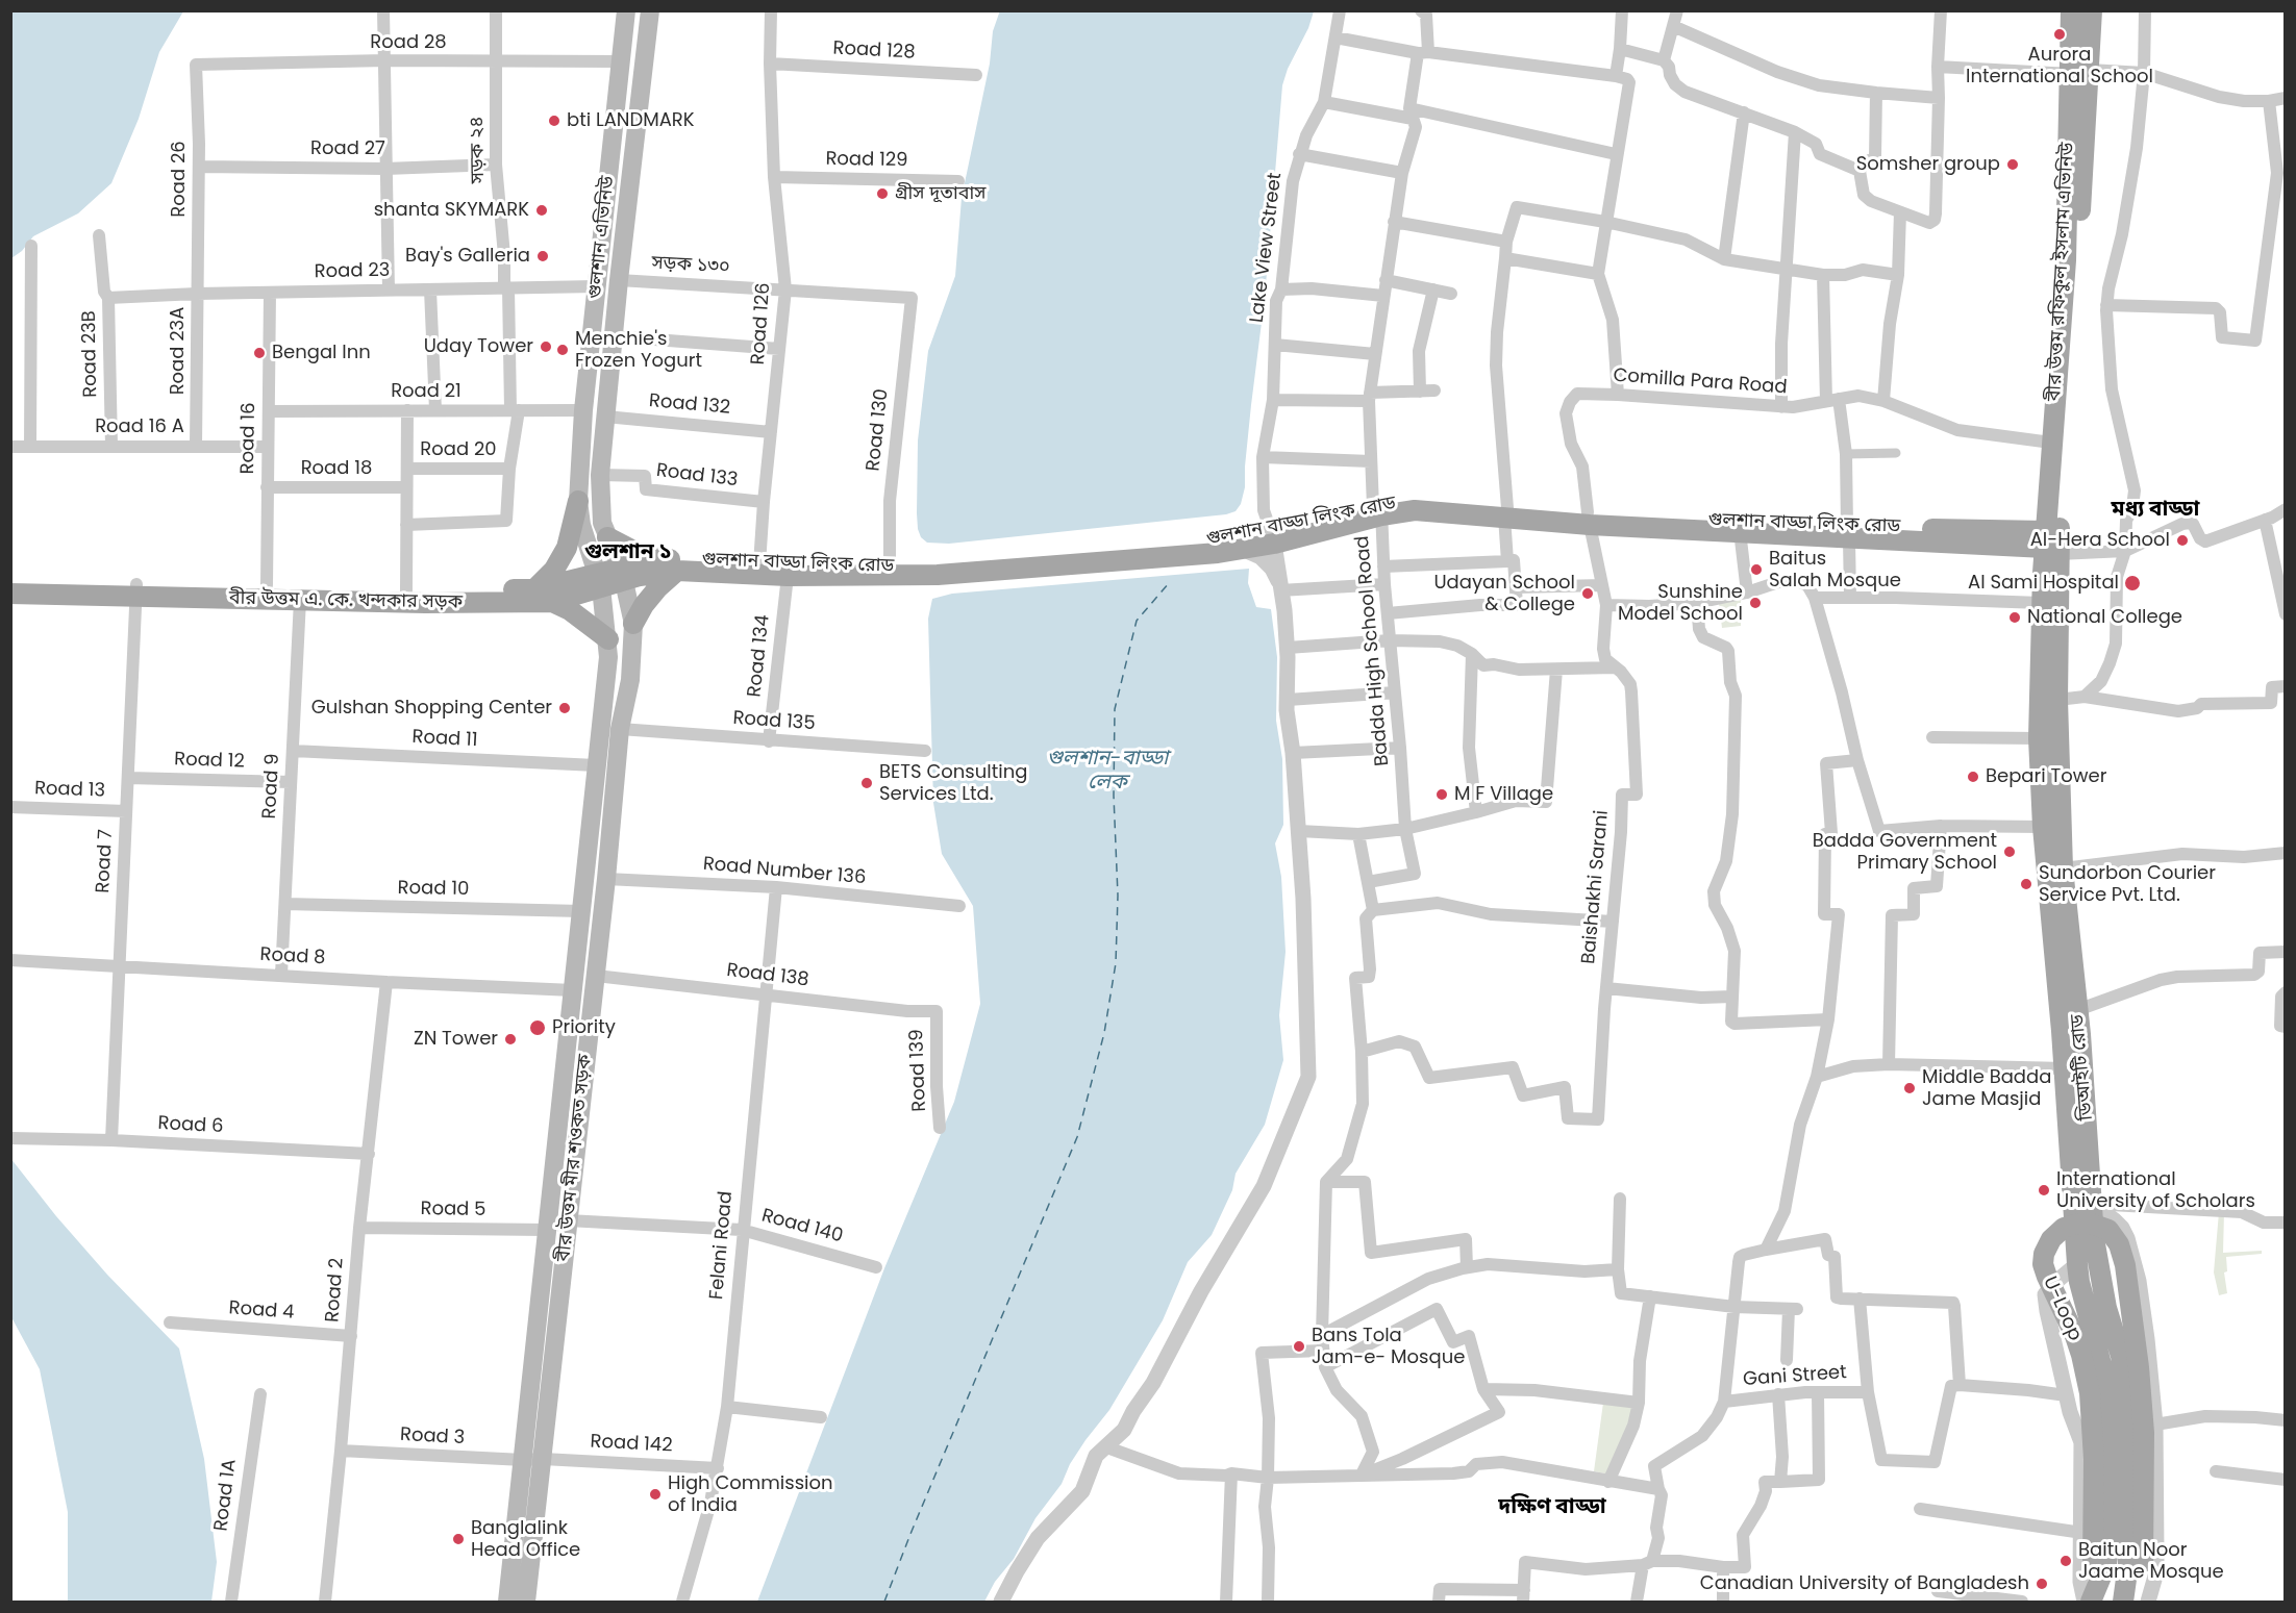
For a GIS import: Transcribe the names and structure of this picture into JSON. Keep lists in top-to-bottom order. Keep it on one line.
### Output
{"streets":{"main road":["গুলশান এভিনিউ","বীর উত্তম রফিকুল ইসলাম এভিনিউ","গুলশান বাড্ডা লিংক রোড","বীর উত্তম এ. কে. খন্দকার সড়ক","ডিআইটি রোড","বীর উত্তম মীর শওকত সড়ক","U-Loop"],"street":["Road 28","Road 128","Road 27","সড়ক ২৪","Road 129","Road 26","Lake View Street","সড়ক ১৩০","Road 23","Road 126","Road 23A","Road 23B","Comilla Para Road","Road 21","Road 132","Road 16 A","Road 130","Road 16","Road 20","Road 18","Road 133","Badda High School Road","Road 134","Road 135","Road 11","Road 12","Road 9","Road 13","Road 7","Road Number 136","Baishakhi Sarani","Road 10","Road 8","Road 138","Road 139","Road 6","Road 5","Road 140","Felani Road","Road 2","Road 4","Gani Street","Road 3","Road 142","Road 1A"]},"crossings":[["Road 28","সড়ক ২৪"],["Road 28","Road 26"],["Road 28","গুলশান এভিনিউ"],["Road 128","Road 126"],["Road 27","সড়ক ২৪"],["Road 27","Road 26"],["সড়ক ২৪","Road 23"],["সড়ক ২৪","Road 21"],["সড়ক ২৪","Road 20"],["Road 129","Road 126"],["Road 26","Road 23"],["Road 26","Road 23A"],["গুলশান এভিনিউ","সড়ক ১৩০"],["গুলশান এভিনিউ","Road 23"],["গুলশান এভিনিউ","Road 21"],["গুলশান এভিনিউ","Road 132"],["গুলশান এভিনিউ","Road 133"],["গুলশান এভিনিউ","বীর উত্তম এ. কে. খন্দকার সড়ক"],["গুলশান এভিনিউ","বীর উত্তম মীর শওকত সড়ক"],["Lake View Street","গুলশান বাড্ডা লিংক রোড"],["সড়ক ১৩০","Road 126"],["সড়ক ১৩০","Road 130"],["Road 23","Road 23A"],["Road 23","Road 23B"],["Road 23","Road 16"],["বীর উত্তম রফিকুল ইসলাম এভিনিউ","Comilla Para Road"],["বীর উত্তম রফিকুল ইসলাম এভিনিউ","গুলশান বাড্ডা লিংক রোড"],["বীর উত্তম রফিকুল ইসলাম এভিনিউ","ডিআইটি রোড"],["Road 126","Road 132"],["Road 126","Road 133"],["Road 126","গুলশান বাড্ডা লিংক রোড"],["Road 23A","Road 16 A"],["Road 23B","Road 16 A"],["Comilla Para Road","গুলশান বাড্ডা লিংক রোড"],["Road 21","Road 16"],["Road 16 A","Road 16"],["Road 130","গুলশান বাড্ডা লিংক রোড"],["Road 16","Road 18"],["Road 16","বীর উত্তম এ. কে. খন্দকার সড়ক"],["গুলশান বাড্ডা লিংক রোড","বীর উত্তম এ. কে. খন্দকার সড়ক"],["গুলশান বাড্ডা লিংক রোড","Badda High School Road"],["গুলশান বাড্ডা লিংক রোড","Road 134"],["গুলশান বাড্ডা লিংক রোড","ডিআইটি রোড"],["বীর উত্তম এ. কে. খন্দকার সড়ক","Road 9"],["বীর উত্তম এ. কে. খন্দকার সড়ক","Road 7"],["বীর উত্তম এ. কে. খন্দকার সড়ক","বীর উত্তম মীর শওকত সড়ক"],["Road 134","Road 135"],["Road 135","বীর উত্তম মীর শওকত সড়ক"],["Road 11","Road 9"],["Road 11","বীর উত্তম মীর শওকত সড়ক"],["Road 12","Road 9"],["Road 12","Road 7"],["Road 9","Road 10"],["Road 9","Road 8"],["Road 13","Road 7"],["Road 7","Road 8"],["Road 7","Road 6"],["Road Number 136","বীর উত্তম মীর শওকত সড়ক"],["Road Number 136","Felani Road"],["Road 10","বীর উত্তম মীর শওকত সড়ক"],["Road 8","বীর উত্তম মীর শওকত সড়ক"],["Road 8","Road 2"],["Road 138","Road 139"],["Road 138","বীর উত্তম মীর শওকত সড়ক"],["Road 138","Felani Road"],["ডিআইটি রোড","U-Loop"],["Road 6","Road 2"],["বীর উত্তম মীর শওকত সড়ক","Road 5"],["বীর উত্তম মীর শওকত সড়ক","Road 140"],["বীর উত্তম মীর শওকত সড়ক","Road 3"],["বীর উত্তম মীর শওকত সড়ক","Road 142"],["Road 5","Road 2"],["Road 140","Felani Road"],["Felani Road","Road 142"],["Road 2","Road 4"],["Road 2","Road 3"],["Road 3","Road 142"]],"districts":["মধ্য বাড্ডা","গুলশান ১","দক্ষিণ বাড্ডা"],"water":["গুলশান-বাড্ডা লেক"],"places":["Aurora International School","bti LANDMARK","Somsher group","গ্রীস দূতাবাস","shanta SKYMARK","Bay's Galleria","Uday Tower","Menchie's Frozen Yogurt","Bengal Inn","Al-Hera School","Baitus Salah Mosque","Al Sami Hospital","Udayan School & College","Sunshine Model School","National College","Gulshan Shopping Center","Bepari Tower","BETS Consulting Services Ltd.","M F Village","Badda Government Primary School","Sundorbon Courier Service Pvt. Ltd.","Priority","ZN Tower","Middle Badda Jame Masjid","International University of Scholars","Bans Tola Jam-e- Mosque","High Commission of India","Banglalink Head Office","Baitun Noor Jaame Mosque","Canadian University of Bangladesh"]}
